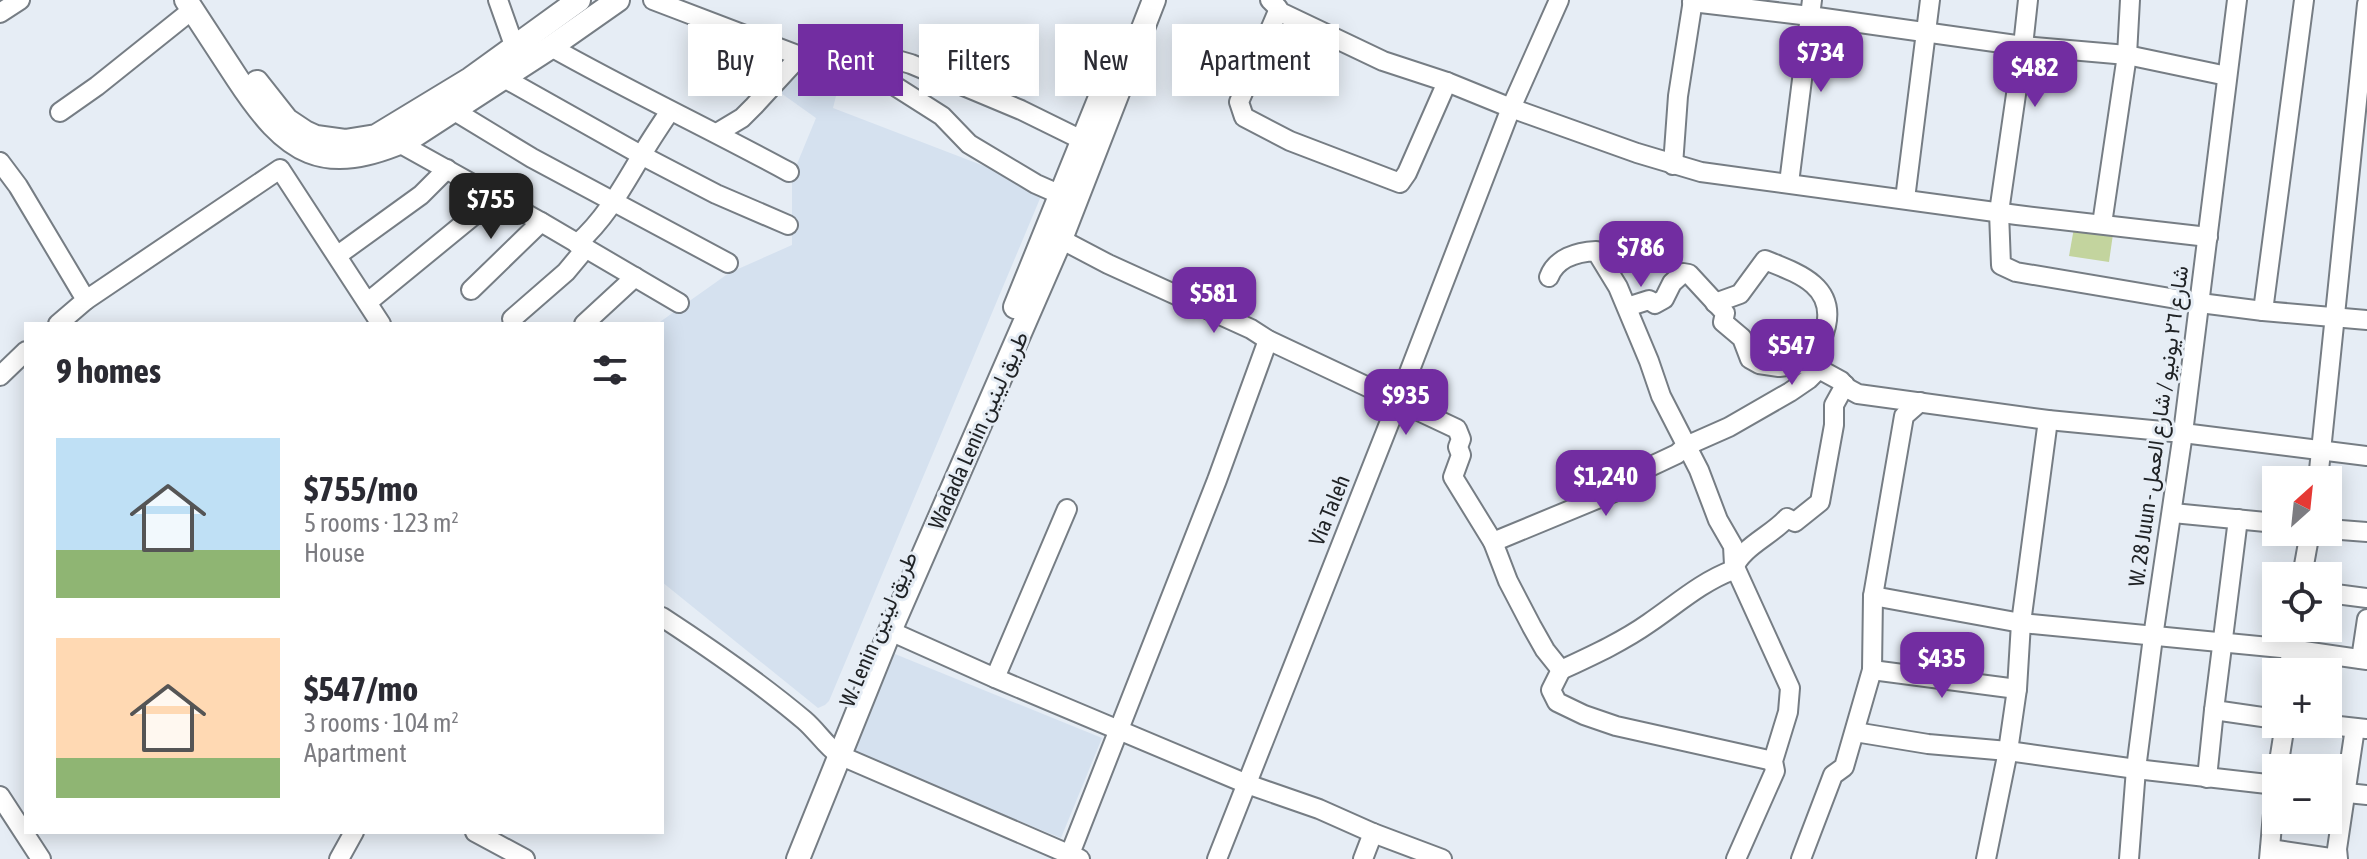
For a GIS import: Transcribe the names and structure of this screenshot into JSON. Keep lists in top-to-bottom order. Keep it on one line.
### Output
{"streets":{"main road":["Wadada Lenin طريق لينين","W. Lenin طريق لينين"],"street":["W. 28 Juun - شارع ٢٦ يونيو / شارع العمل","Via Taleh"]},"crossings":[["Wadada Lenin طريق لينين","W. Lenin طريق لينين"]],"north":"top right","page":{"chip":["Buy","Rent","Filters","New","Apartment"],"price":["$734","$482","$755","$786","$581","$547","$935","$1,240","$435"],"heading":"9 homes","list":[{"name":"$755/mo","note":"5 rooms · 123 m² · House"},{"name":"$547/mo","note":"3 rooms · 104 m² · Apartment"}],"map_buttons":["+","−"]}}
